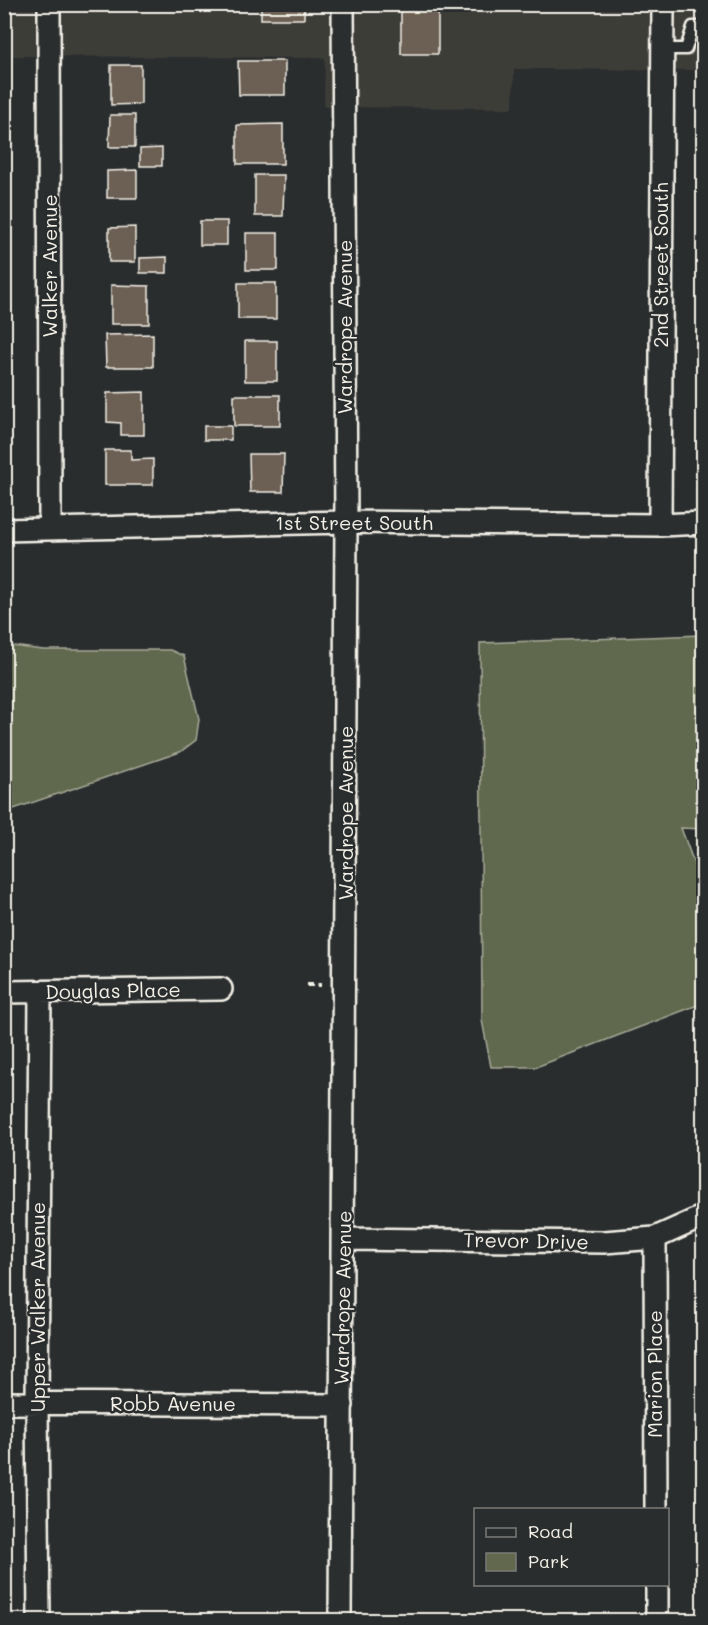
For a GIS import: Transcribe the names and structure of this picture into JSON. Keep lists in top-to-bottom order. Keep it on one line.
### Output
{"streets":{"street":["2nd Street South","Walker Avenue","Wardrope Avenue","1st Street South","Douglas Place","Trevor Drive","Upper Walker Avenue","Marion Place","Robb Avenue"]},"crossings":[["2nd Street South","1st Street South"],["Walker Avenue","1st Street South"],["Wardrope Avenue","1st Street South"],["Wardrope Avenue","Trevor Drive"],["Wardrope Avenue","Robb Avenue"],["Douglas Place","Upper Walker Avenue"],["Trevor Drive","Marion Place"],["Upper Walker Avenue","Robb Avenue"]],"legend":["Road","Park"]}
